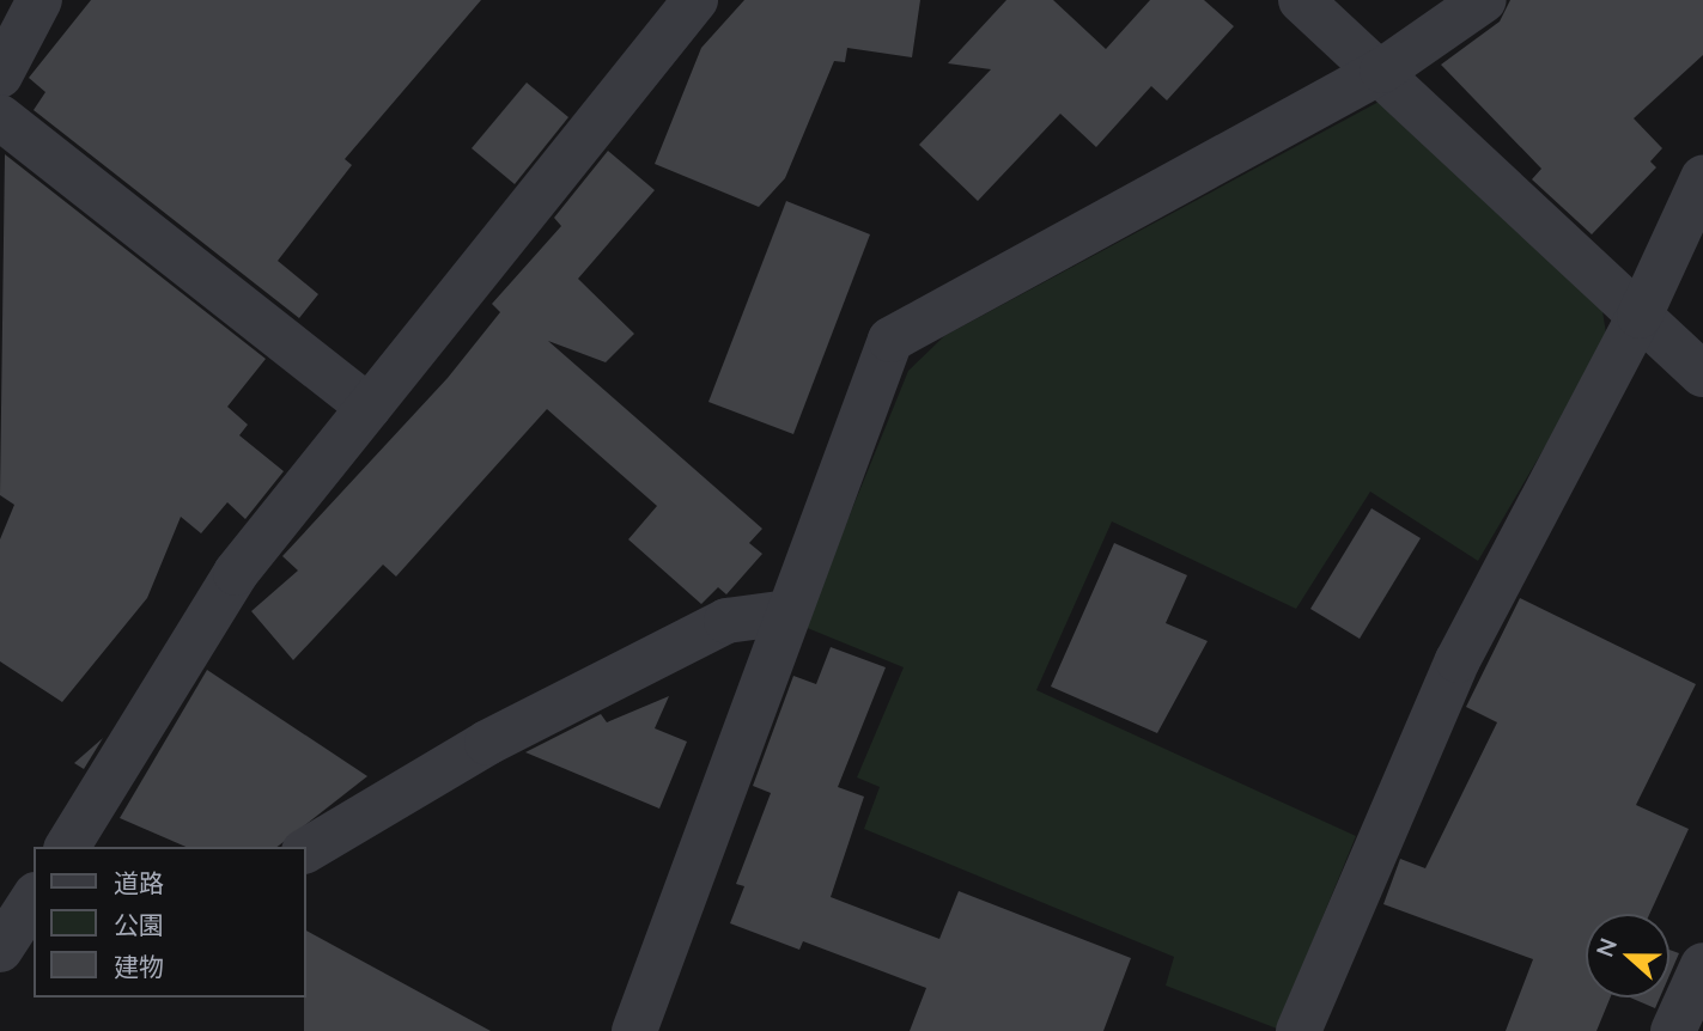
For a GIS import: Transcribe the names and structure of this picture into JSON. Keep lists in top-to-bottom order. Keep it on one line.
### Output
{"legend":["道路","公園","建物"],"north":"left"}
